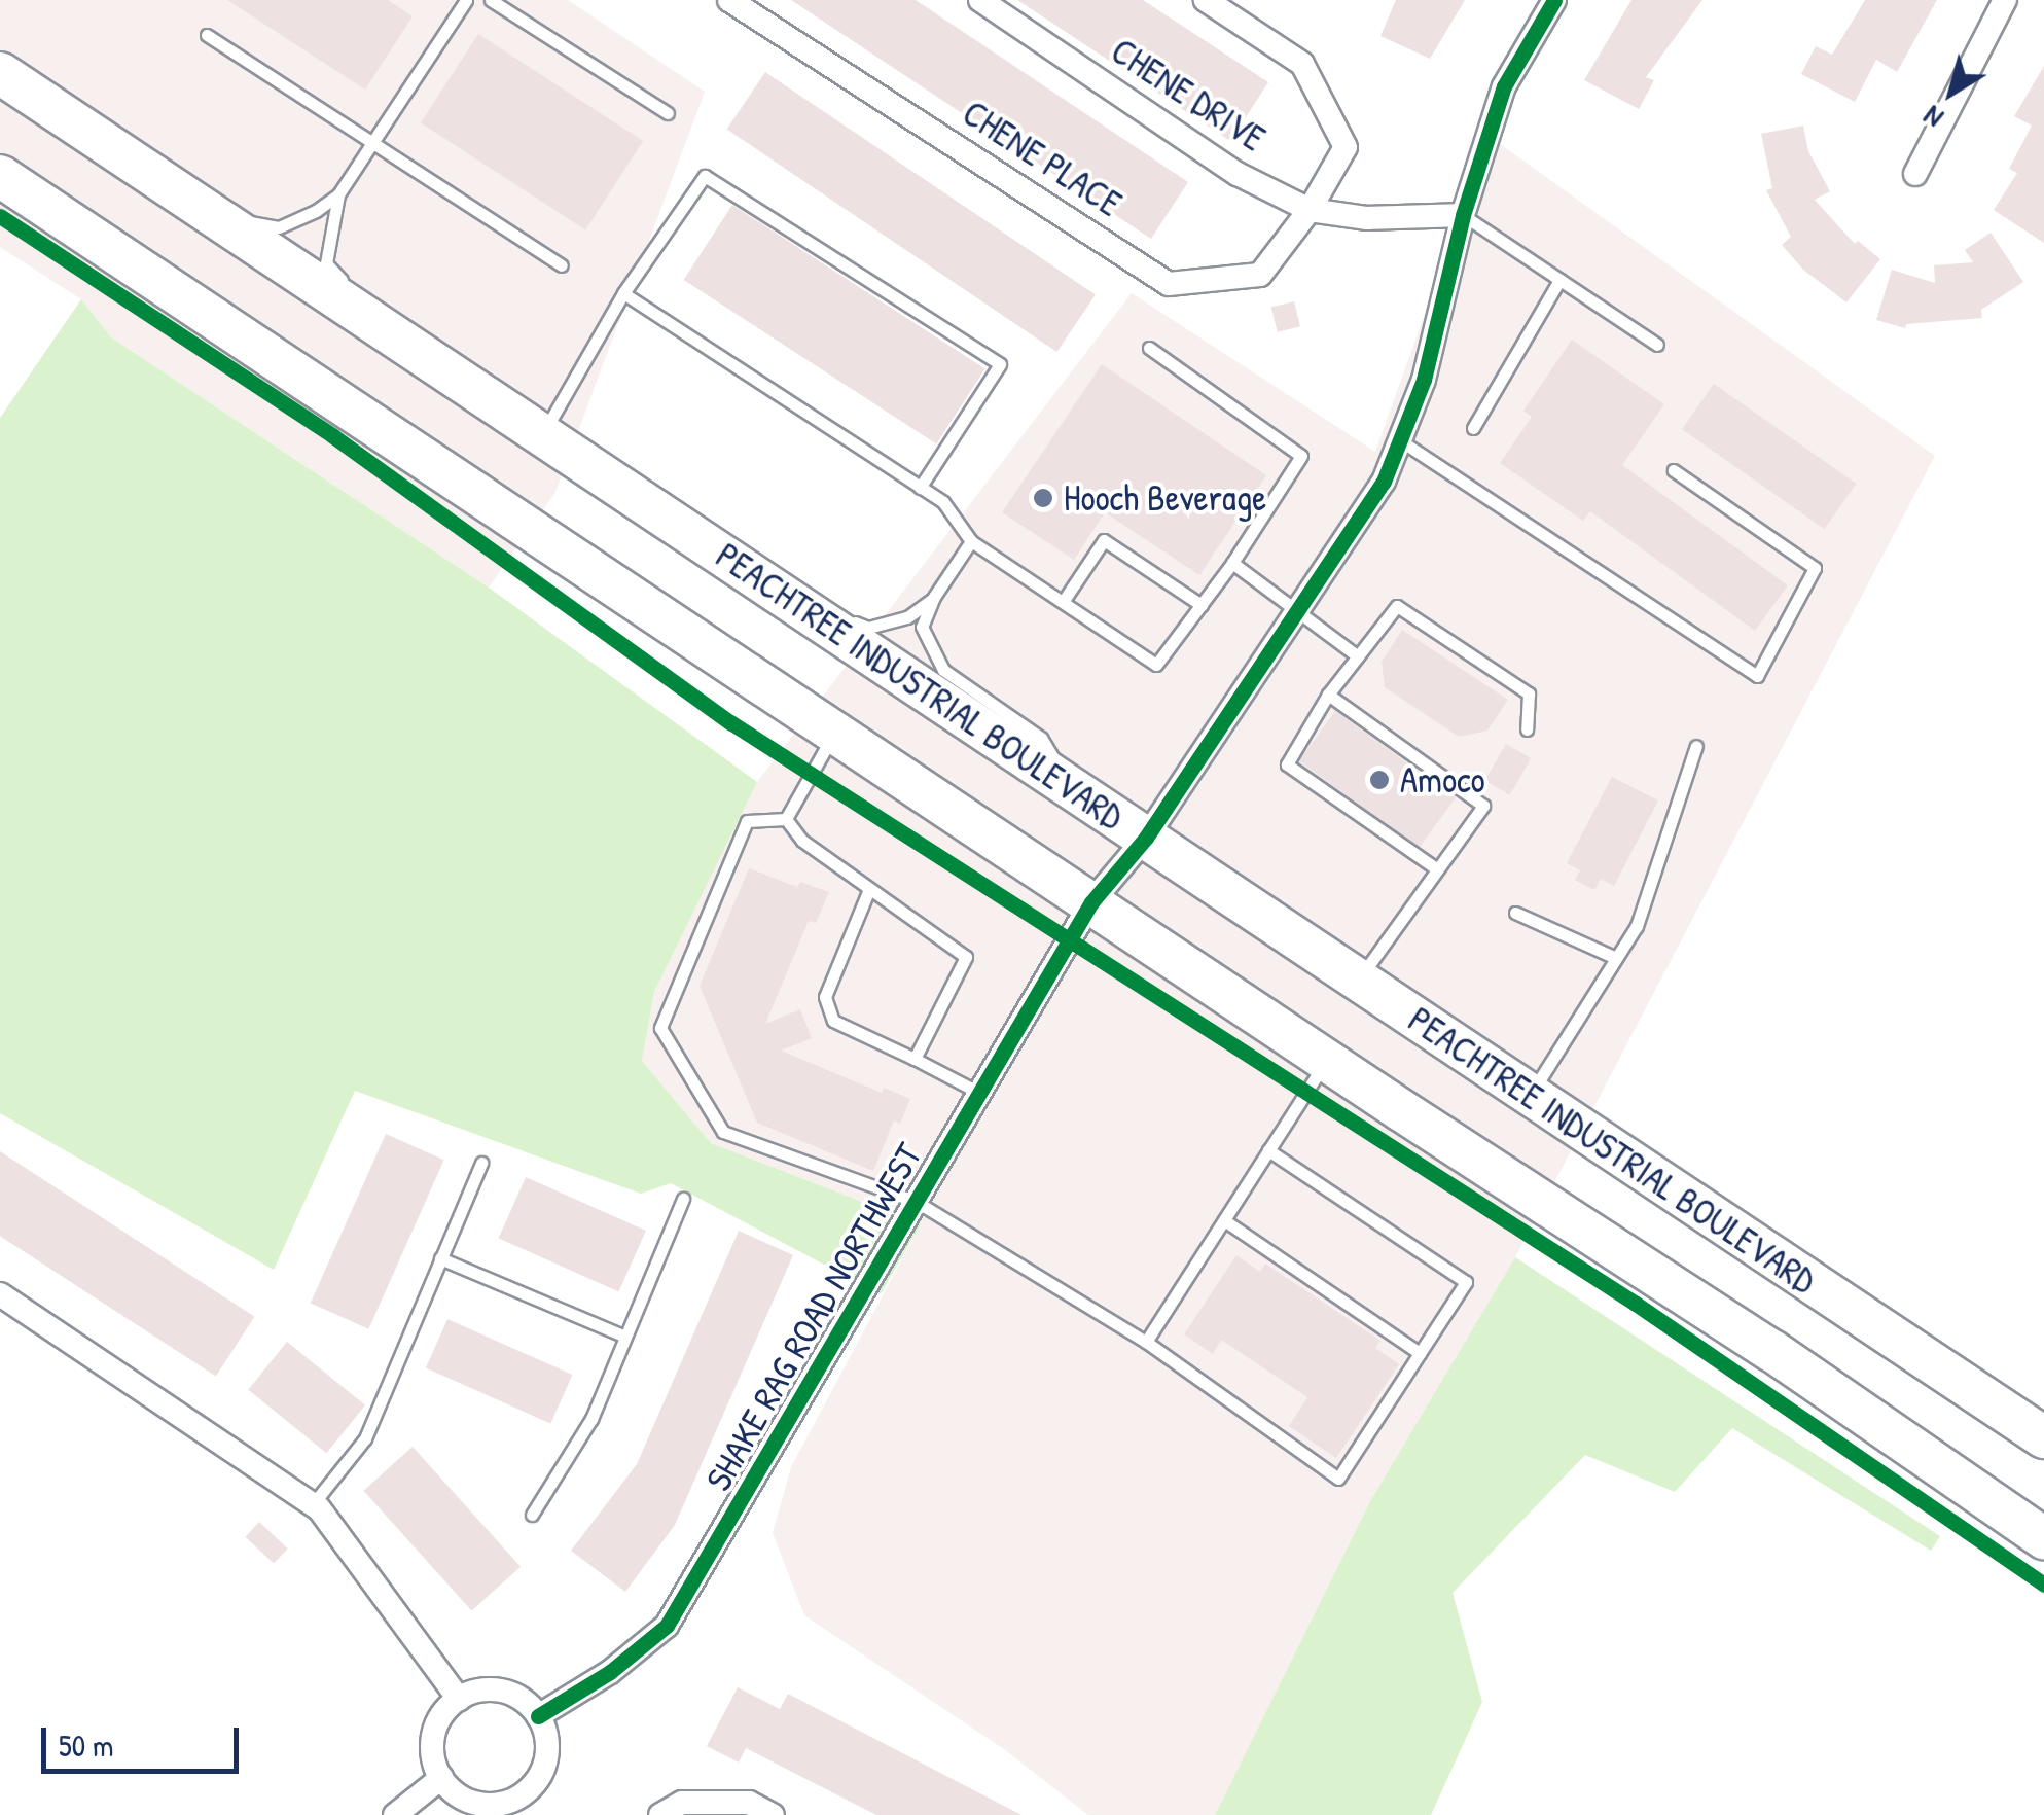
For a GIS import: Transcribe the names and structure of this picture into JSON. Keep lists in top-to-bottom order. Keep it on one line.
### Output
{"streets":{"highway":["PEACHTREE INDUSTRIAL BOULEVARD"],"street":["CHENE DRIVE","CHENE PLACE","SHAKE RAG ROAD NORTHWEST"]},"crossings":[["CHENE DRIVE","CHENE PLACE"],["CHENE DRIVE","SHAKE RAG ROAD NORTHWEST"],["PEACHTREE INDUSTRIAL BOULEVARD","SHAKE RAG ROAD NORTHWEST"]],"places":["Hooch Beverage","Amoco"],"scale_bar":"50 m","north":"bottom left"}
